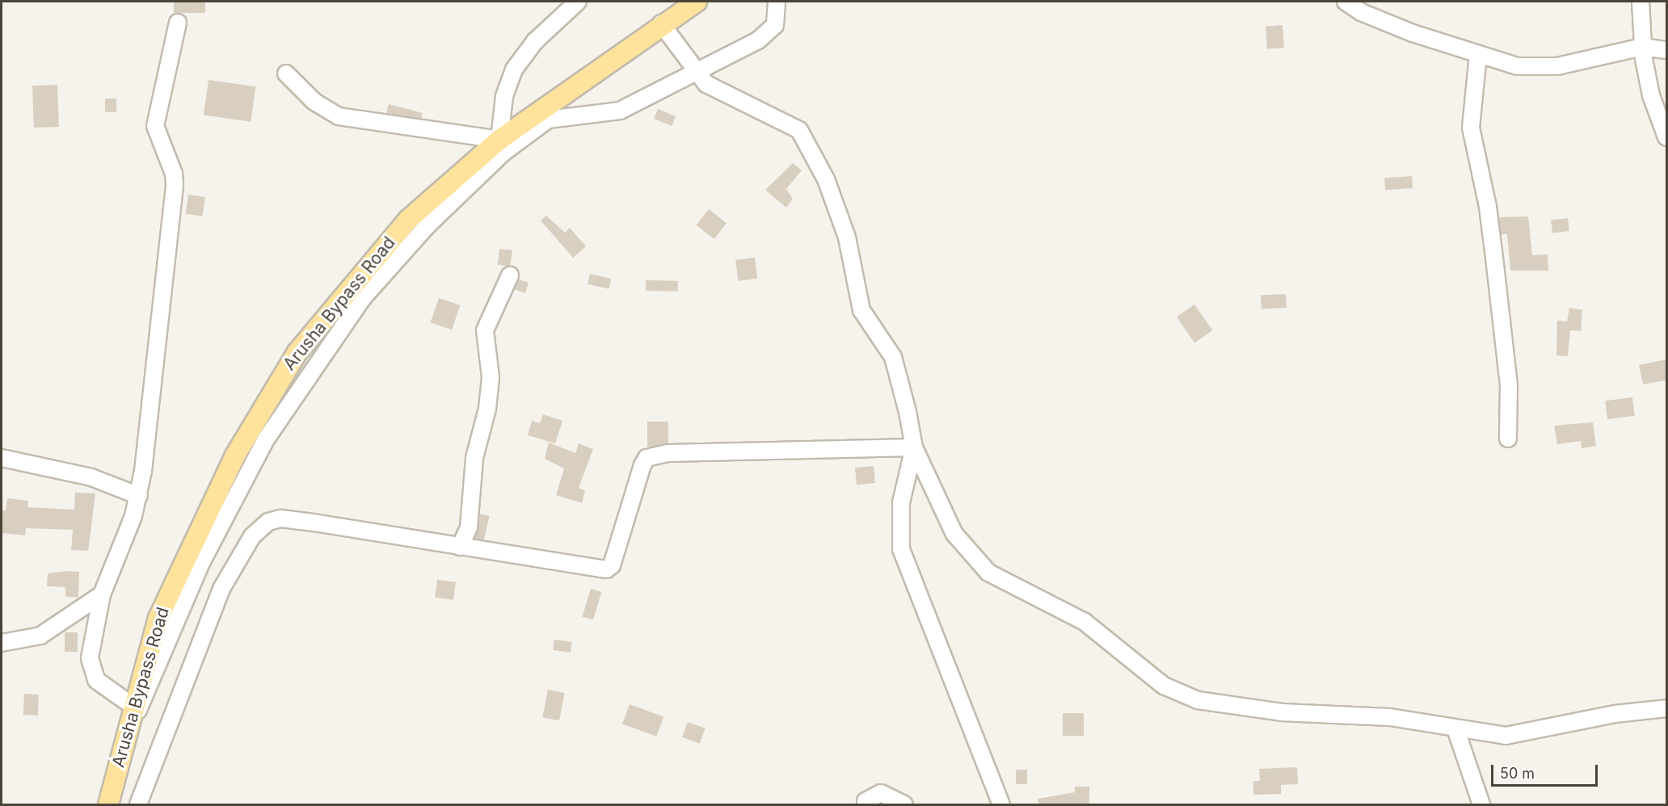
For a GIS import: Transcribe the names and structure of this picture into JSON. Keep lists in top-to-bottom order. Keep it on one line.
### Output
{"streets":{"main road":["Arusha Bypass Road"]},"scale_bar":"50 m"}
